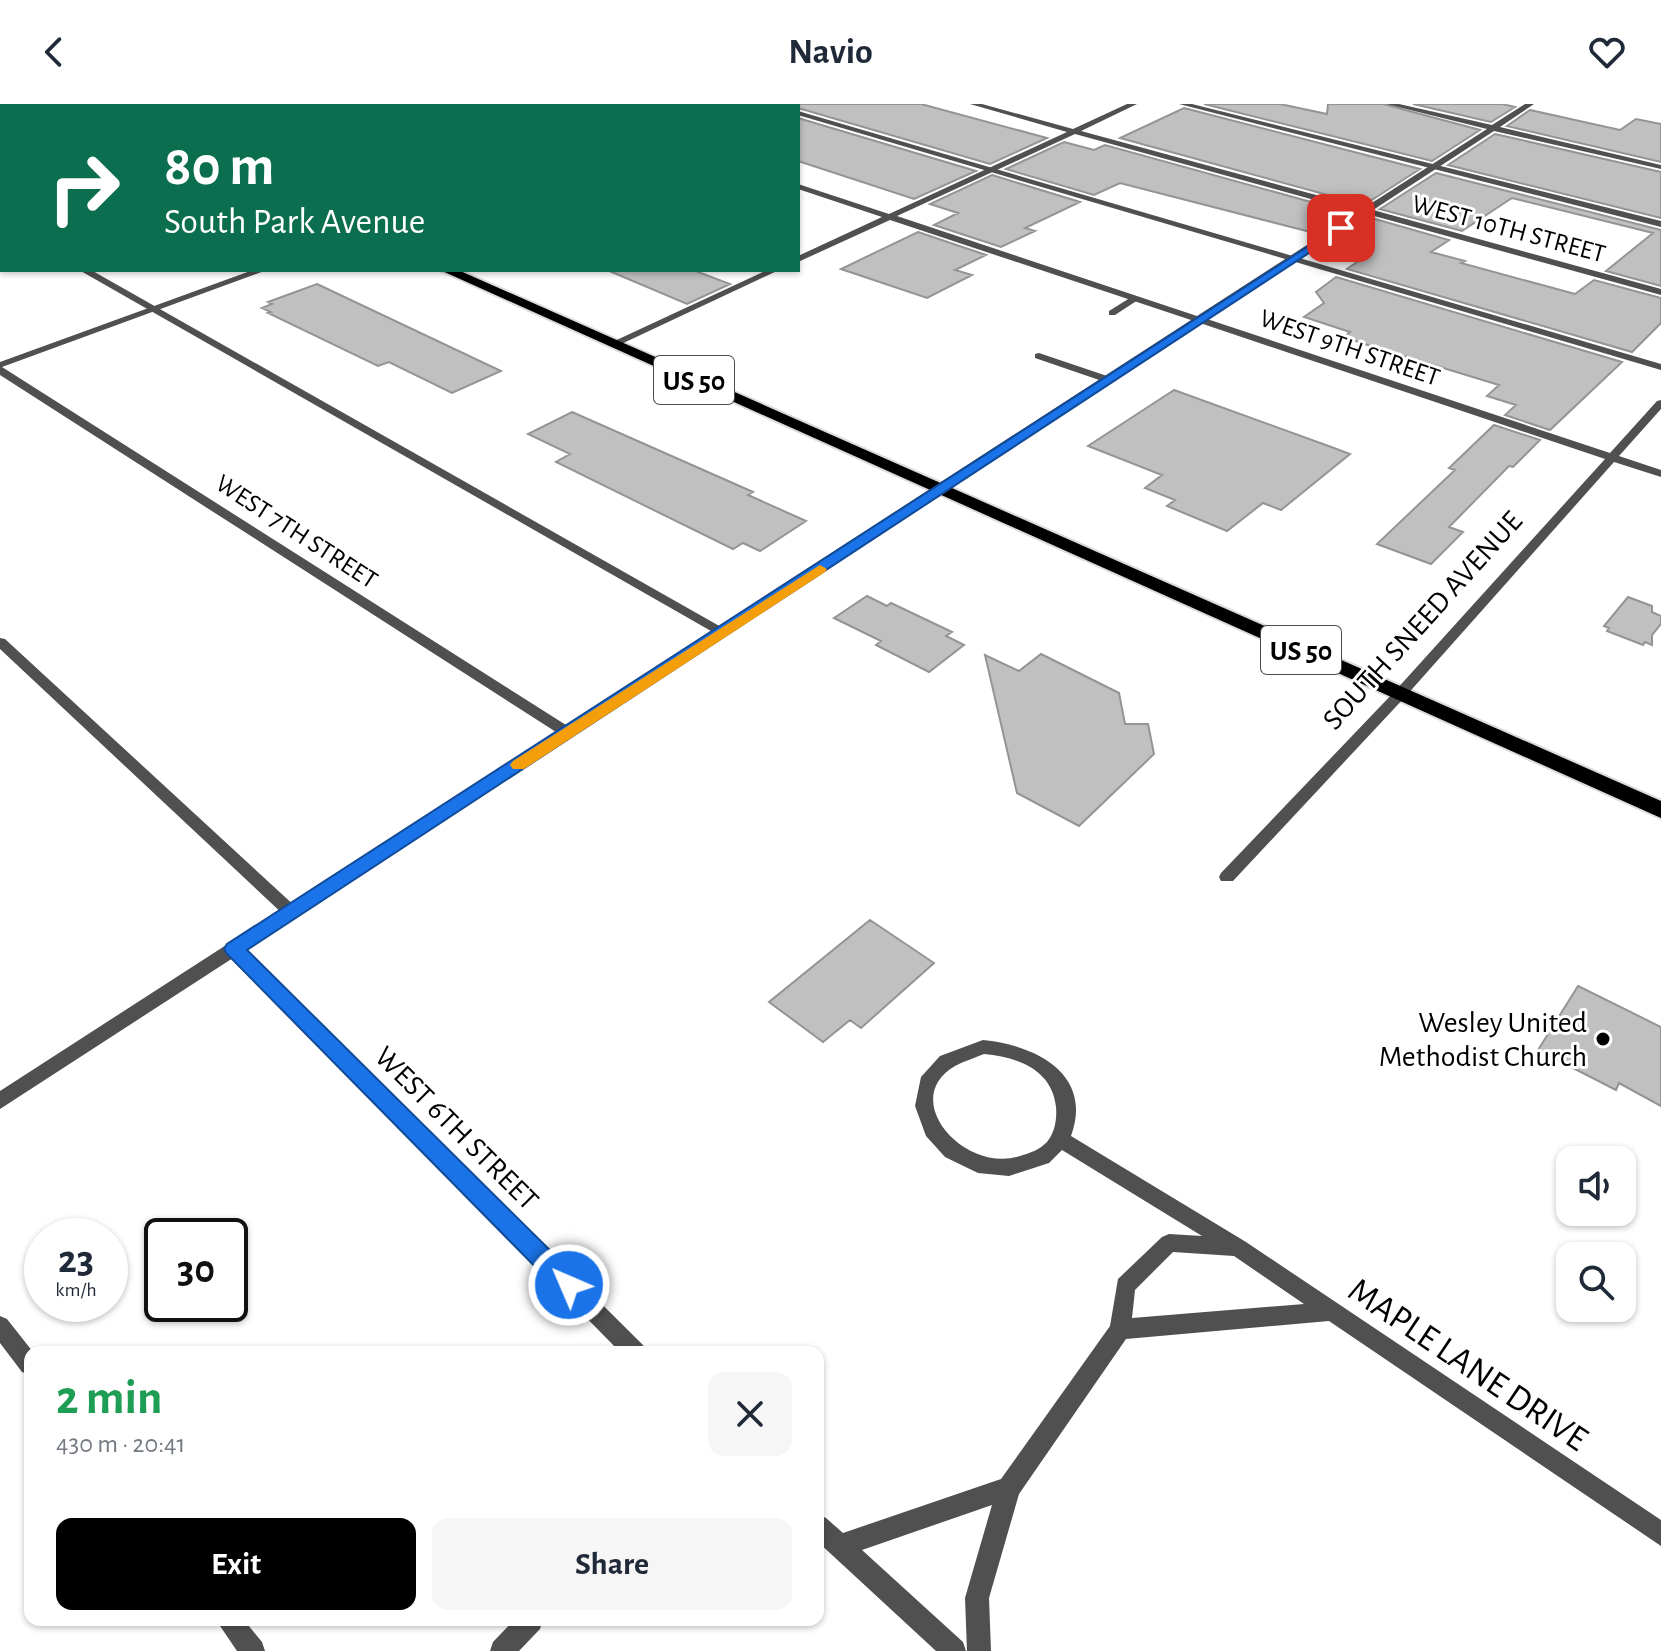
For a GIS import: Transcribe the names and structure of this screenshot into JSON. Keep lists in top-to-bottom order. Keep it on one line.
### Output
{"streets":{"highway":["US 50"],"street":["WEST 10TH STREET","WEST 9TH STREET","WEST 7TH STREET","SOUTH SNEED AVENUE","WEST 6TH STREET","MAPLE LANE DRIVE"]},"crossings":[["WEST 9TH STREET","SOUTH SNEED AVENUE"],["US 50","SOUTH SNEED AVENUE"]],"places":["Wesley United Methodist Church"],"page":{"header":"Navio","turn":["80 m","South Park Avenue"],"speed":"23 km/h","limit":"30","heading":["2 min","430 m · 20:41"],"buttons":["Exit","Share"]}}
